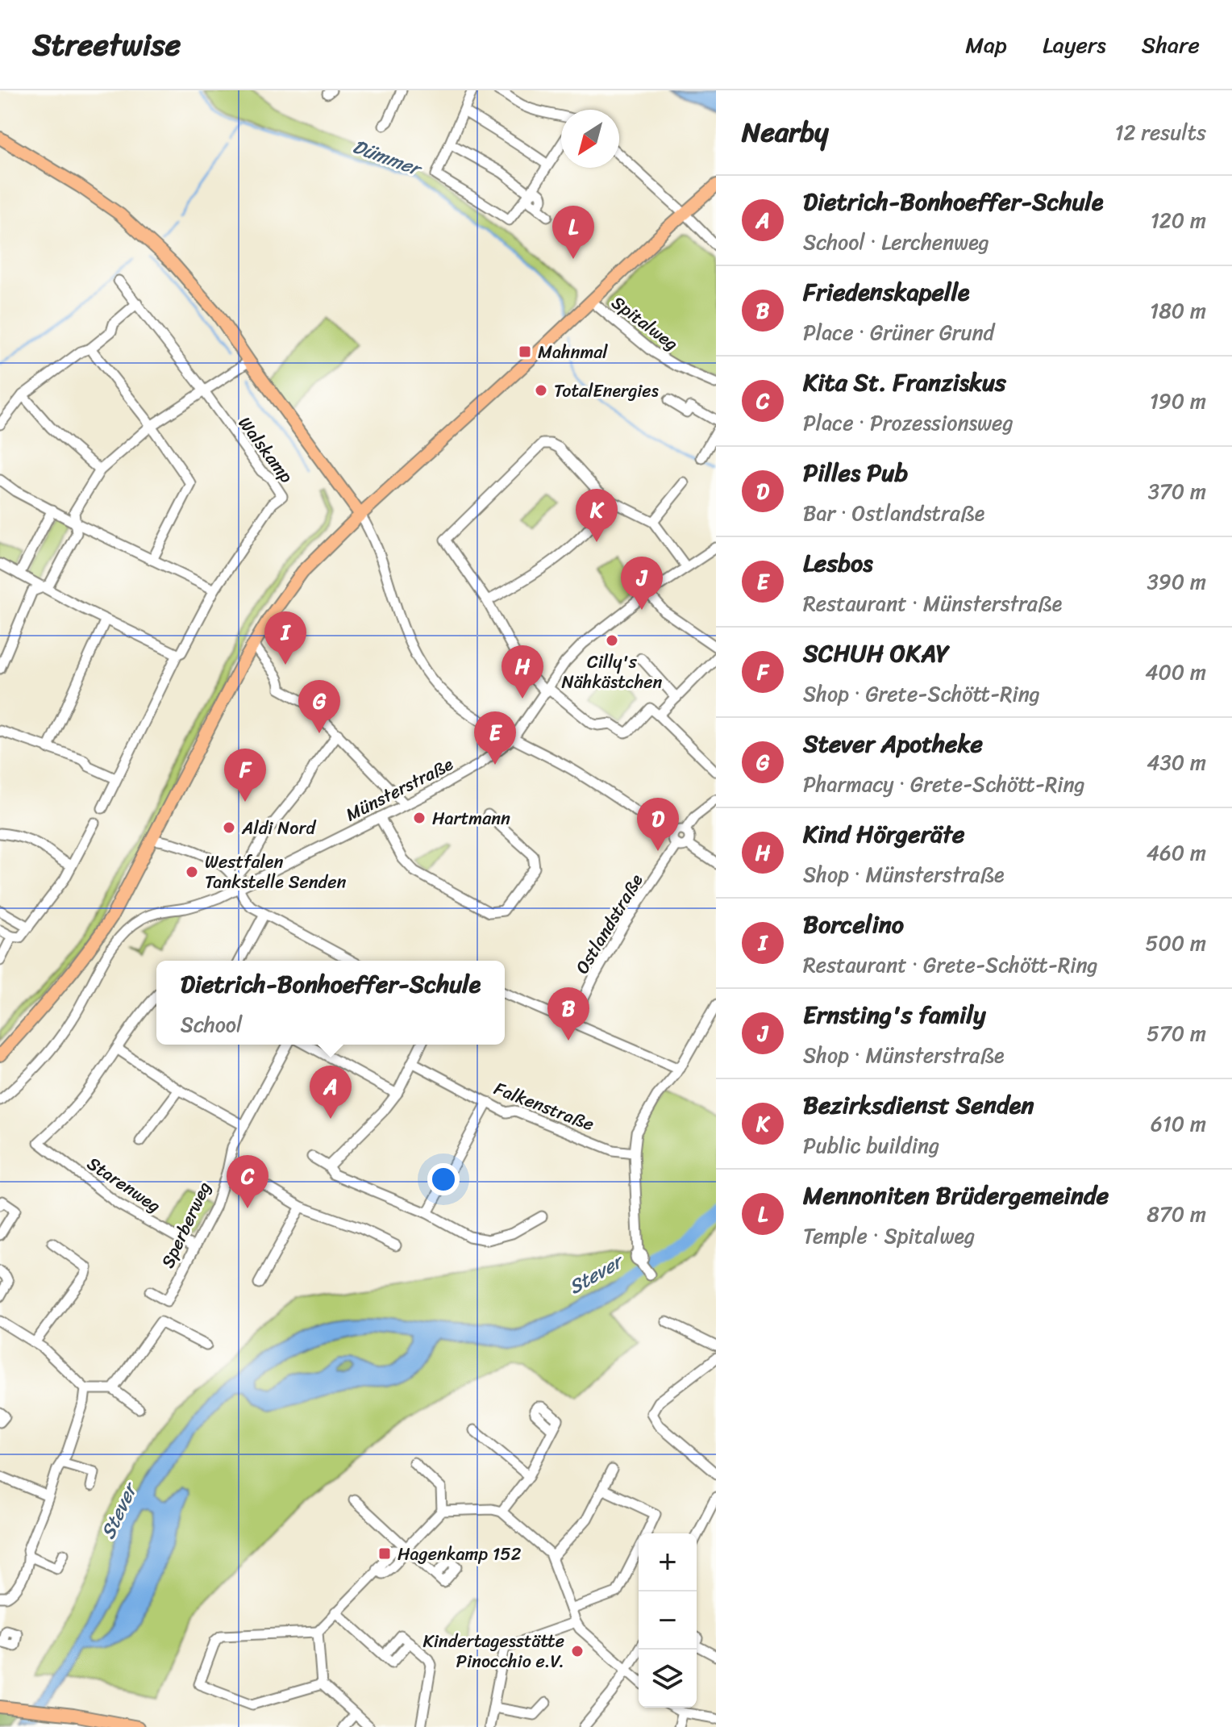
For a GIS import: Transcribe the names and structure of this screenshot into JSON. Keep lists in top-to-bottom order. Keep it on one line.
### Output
{"streets":{"street":["Spitalweg","Walskamp","Münsterstraße","Ostlandstraße","Falkenstraße","Starenweg","Sperberweg"]},"crossings":[["Starenweg","Sperberweg"]],"water":["Dümmer","Stever"],"places":{"transit":["Mahnmal","Hagenkamp 152"],"other":["TotalEnergies","Cilly's Nähkästchen","Hartmann","Aldi Nord","Westfalen Tankstelle Senden","Kindertagesstätte Pinocchio e.V."]},"north":"bottom left","page":{"header":"Streetwise","nav":["Map","Layers","Share"],"heading":["Nearby","12 results"],"list":[{"mark":"A","name":"Dietrich-Bonhoeffer-Schule","note":"School · Lerchenweg","value":"120 m"},{"mark":"B","name":"Friedenskapelle","note":"Place · Grüner Grund","value":"180 m"},{"mark":"C","name":"Kita St. Franziskus","note":"Place · Prozessionsweg","value":"190 m"},{"mark":"D","name":"Pilles Pub","note":"Bar · Ostlandstraße","value":"370 m"},{"mark":"E","name":"Lesbos","note":"Restaurant · Münsterstraße","value":"390 m"},{"mark":"F","name":"SCHUH OKAY","note":"Shop · Grete-Schött-Ring","value":"400 m"},{"mark":"G","name":"Stever Apotheke","note":"Pharmacy · Grete-Schött-Ring","value":"430 m"},{"mark":"H","name":"Kind Hörgeräte","note":"Shop · Münsterstraße","value":"460 m"},{"mark":"I","name":"Borcelino","note":"Restaurant · Grete-Schött-Ring","value":"500 m"},{"mark":"J","name":"Ernsting's family","note":"Shop · Münsterstraße","value":"570 m"},{"mark":"K","name":"Bezirksdienst Senden","note":"Public building","value":"610 m"},{"mark":"L","name":"Mennoniten Brüdergemeinde","note":"Temple · Spitalweg","value":"870 m"}],"pins":["L","K","J","I","H","G","E","F","D","B","A","C"],"popup":["Dietrich-Bonhoeffer-Schule","School"],"map_buttons":["+","−"]}}
